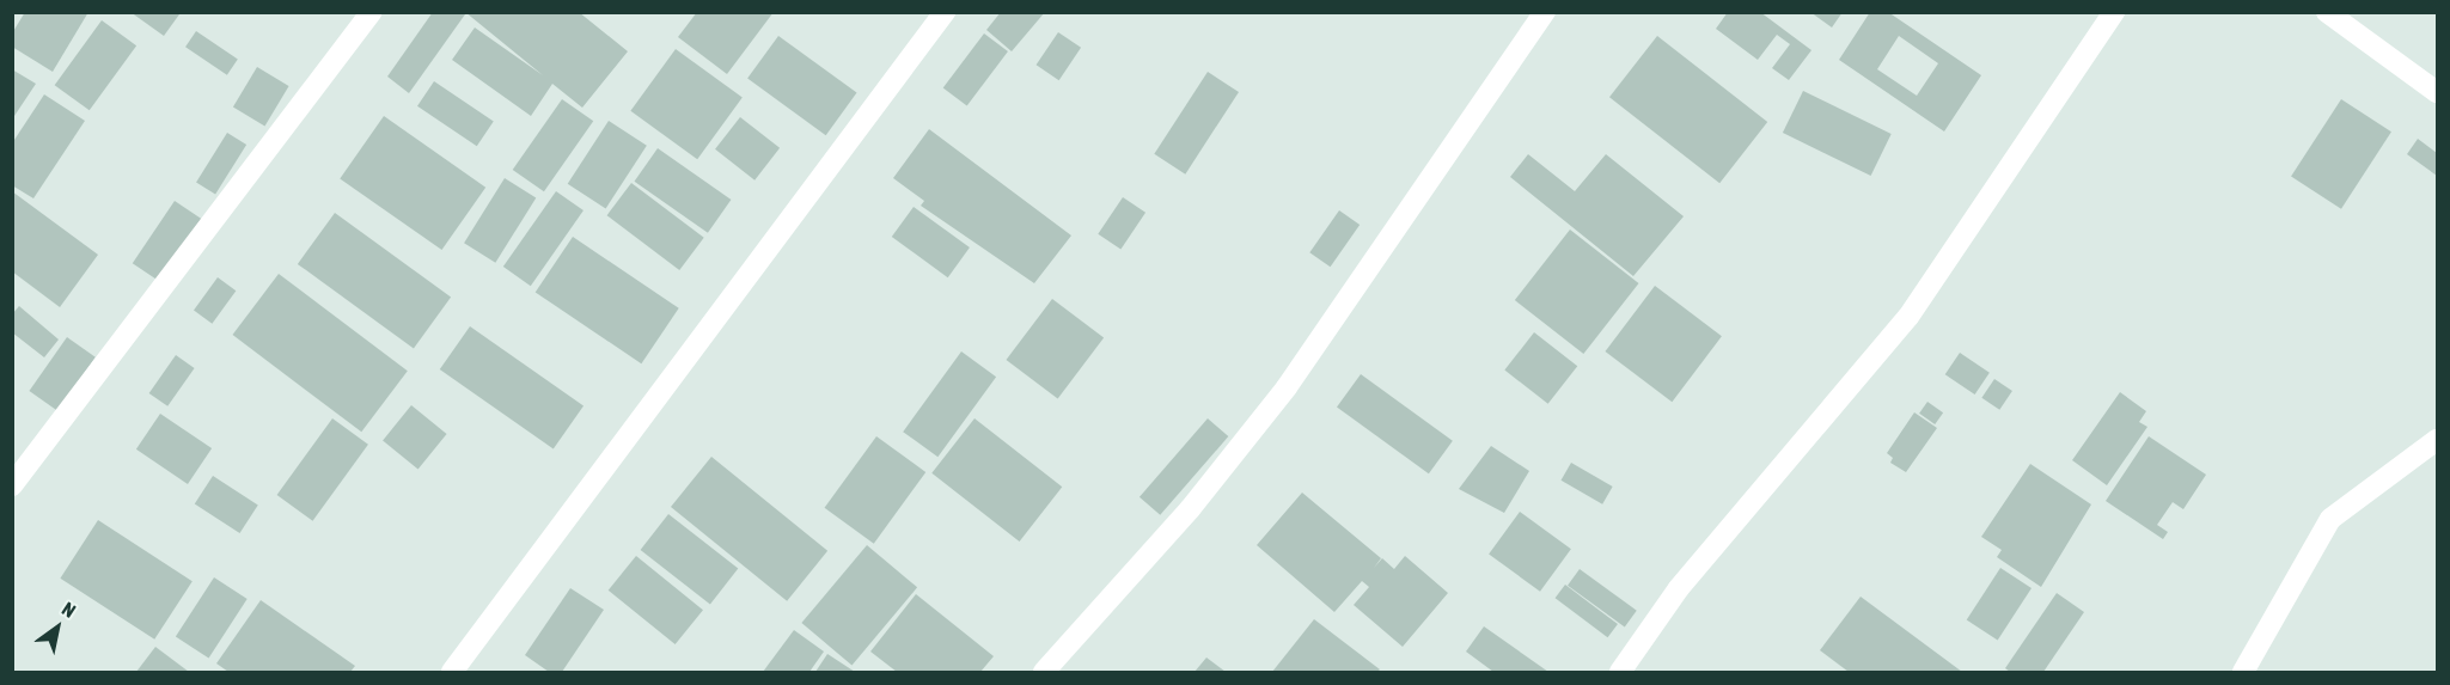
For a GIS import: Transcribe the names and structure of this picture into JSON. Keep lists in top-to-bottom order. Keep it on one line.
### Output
{"north":"top right"}
